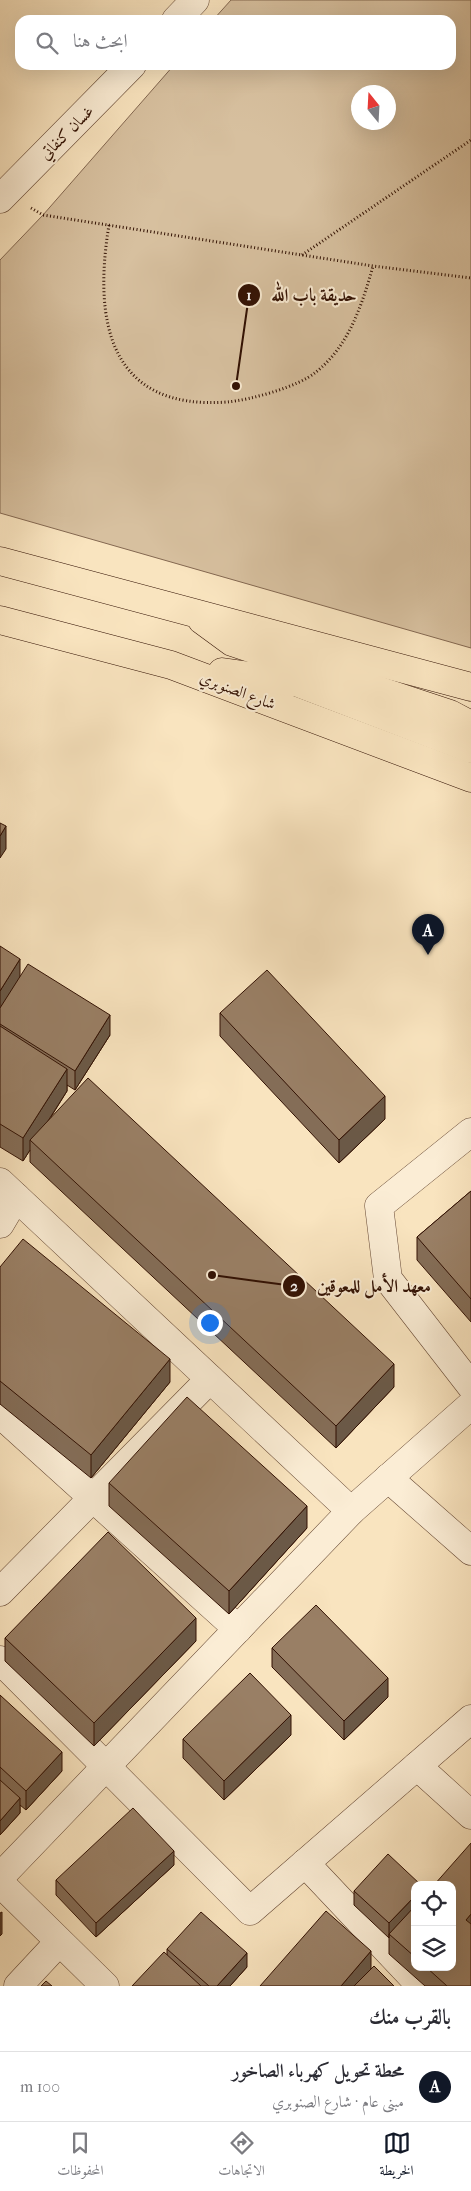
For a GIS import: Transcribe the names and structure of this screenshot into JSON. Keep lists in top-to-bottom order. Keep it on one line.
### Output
{"streets":{"main road":["شارع الصنوبري"],"street":["غسان كنفاتي"]},"places":["حديقة باب الله","معهد الأمل للمعوقين"],"north":"top","page":{"search":"ابحث هنا","pins":"A","heading":"بالقرب منك","list":[{"mark":"A","name":"محطة تحويل كهرباء الصاخور","note":"مبنى عام · شارع الصنوبري","value":"100 m"}],"nav":["الخريطة","الاتجاهات","المحفوظات"]}}
